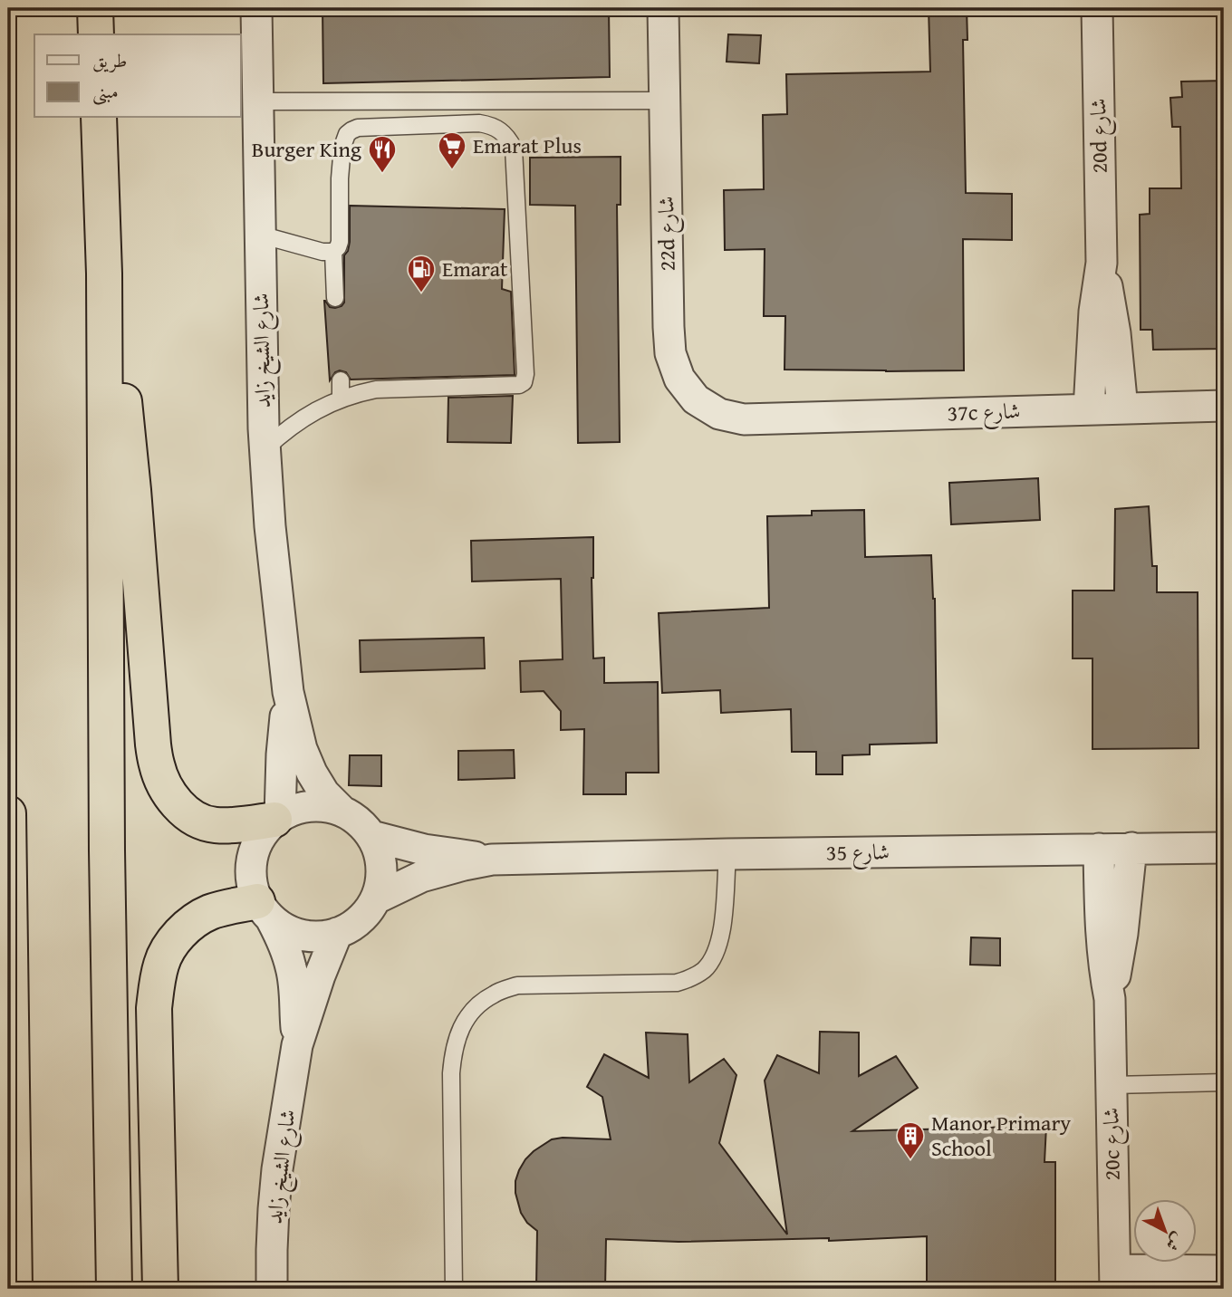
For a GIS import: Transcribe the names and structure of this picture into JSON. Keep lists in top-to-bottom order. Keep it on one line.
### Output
{"streets":{"street":["20d شارع","22d شارع","شارع الشيخ زايد","37c شارع","شارع 35","20c شارع"]},"crossings":[["20d شارع","37c شارع"],["22d شارع","37c شارع"],["شارع 35","20c شارع"]],"places":{"supermarket":["Emarat Plus"],"restaurant":["Burger King"],"fuel station":["Emarat"],"building":["Manor Primary School"]},"legend":["طريق","مبنى"],"north":"bottom right"}
